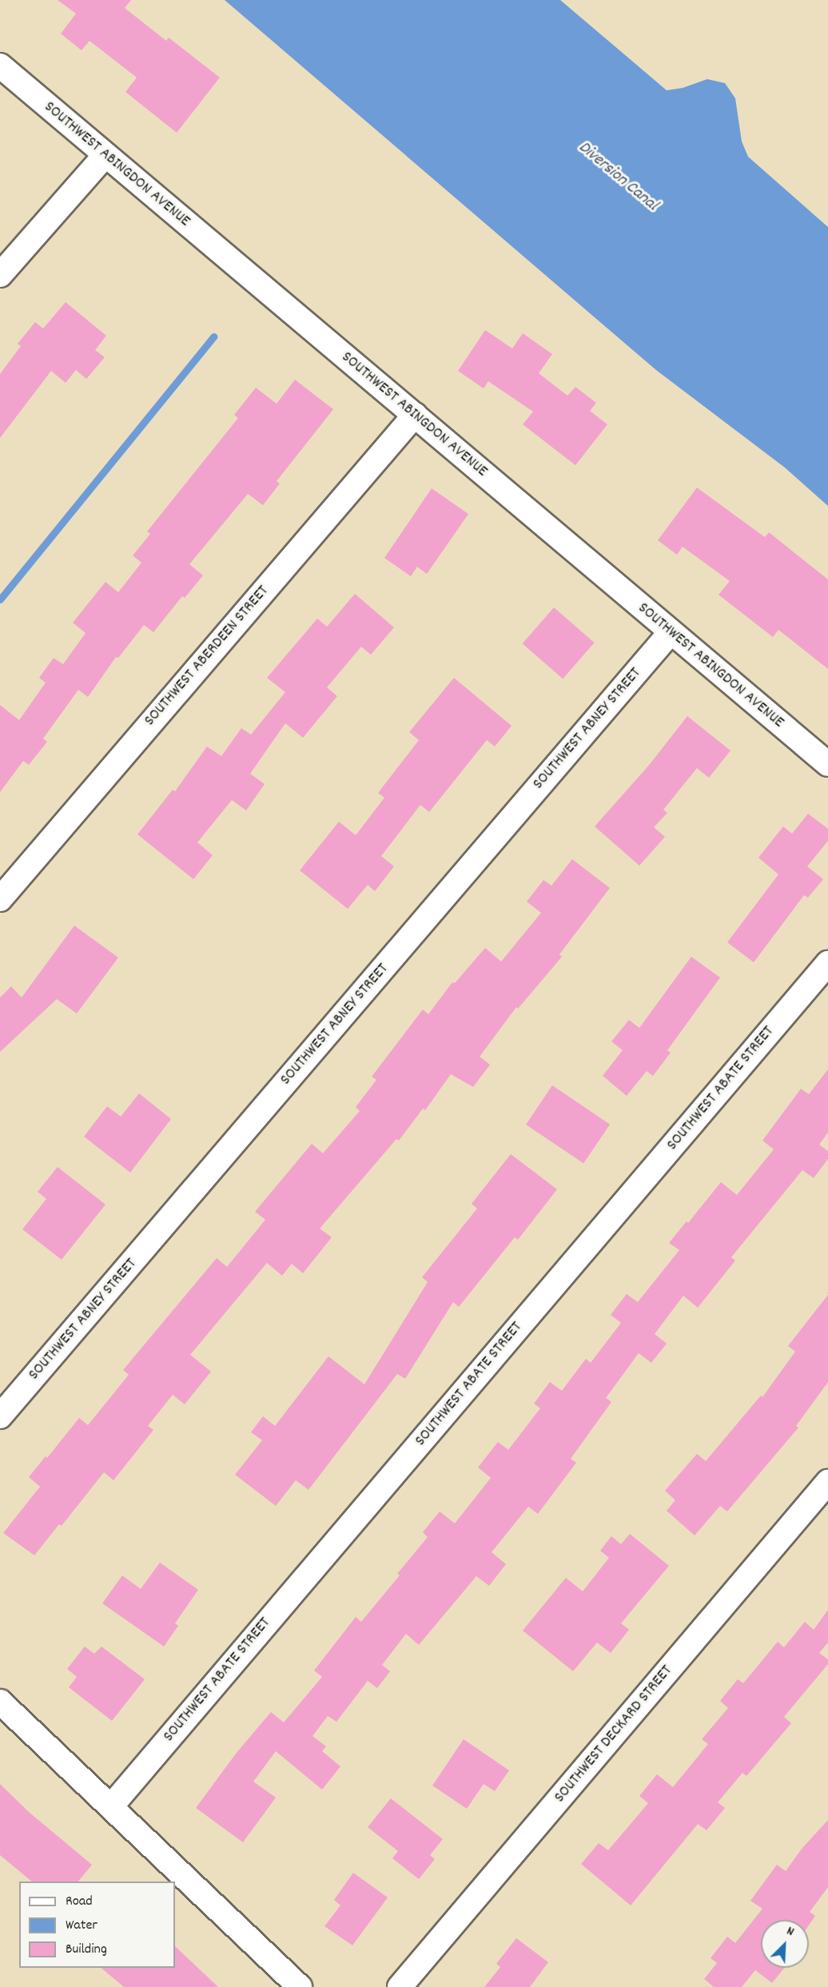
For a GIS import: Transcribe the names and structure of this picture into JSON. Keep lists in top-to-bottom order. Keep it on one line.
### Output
{"streets":{"street":["SOUTHWEST ABINGDON AVENUE","SOUTHWEST ABERDEEN STREET","SOUTHWEST ABNEY STREET","SOUTHWEST ABATE STREET","SOUTHWEST DECKARD STREET"]},"crossings":[["SOUTHWEST ABINGDON AVENUE","SOUTHWEST ABERDEEN STREET"],["SOUTHWEST ABINGDON AVENUE","SOUTHWEST ABNEY STREET"]],"water":["Diversion Canal"],"legend":["Road","Water","Building"],"north":"top right"}
